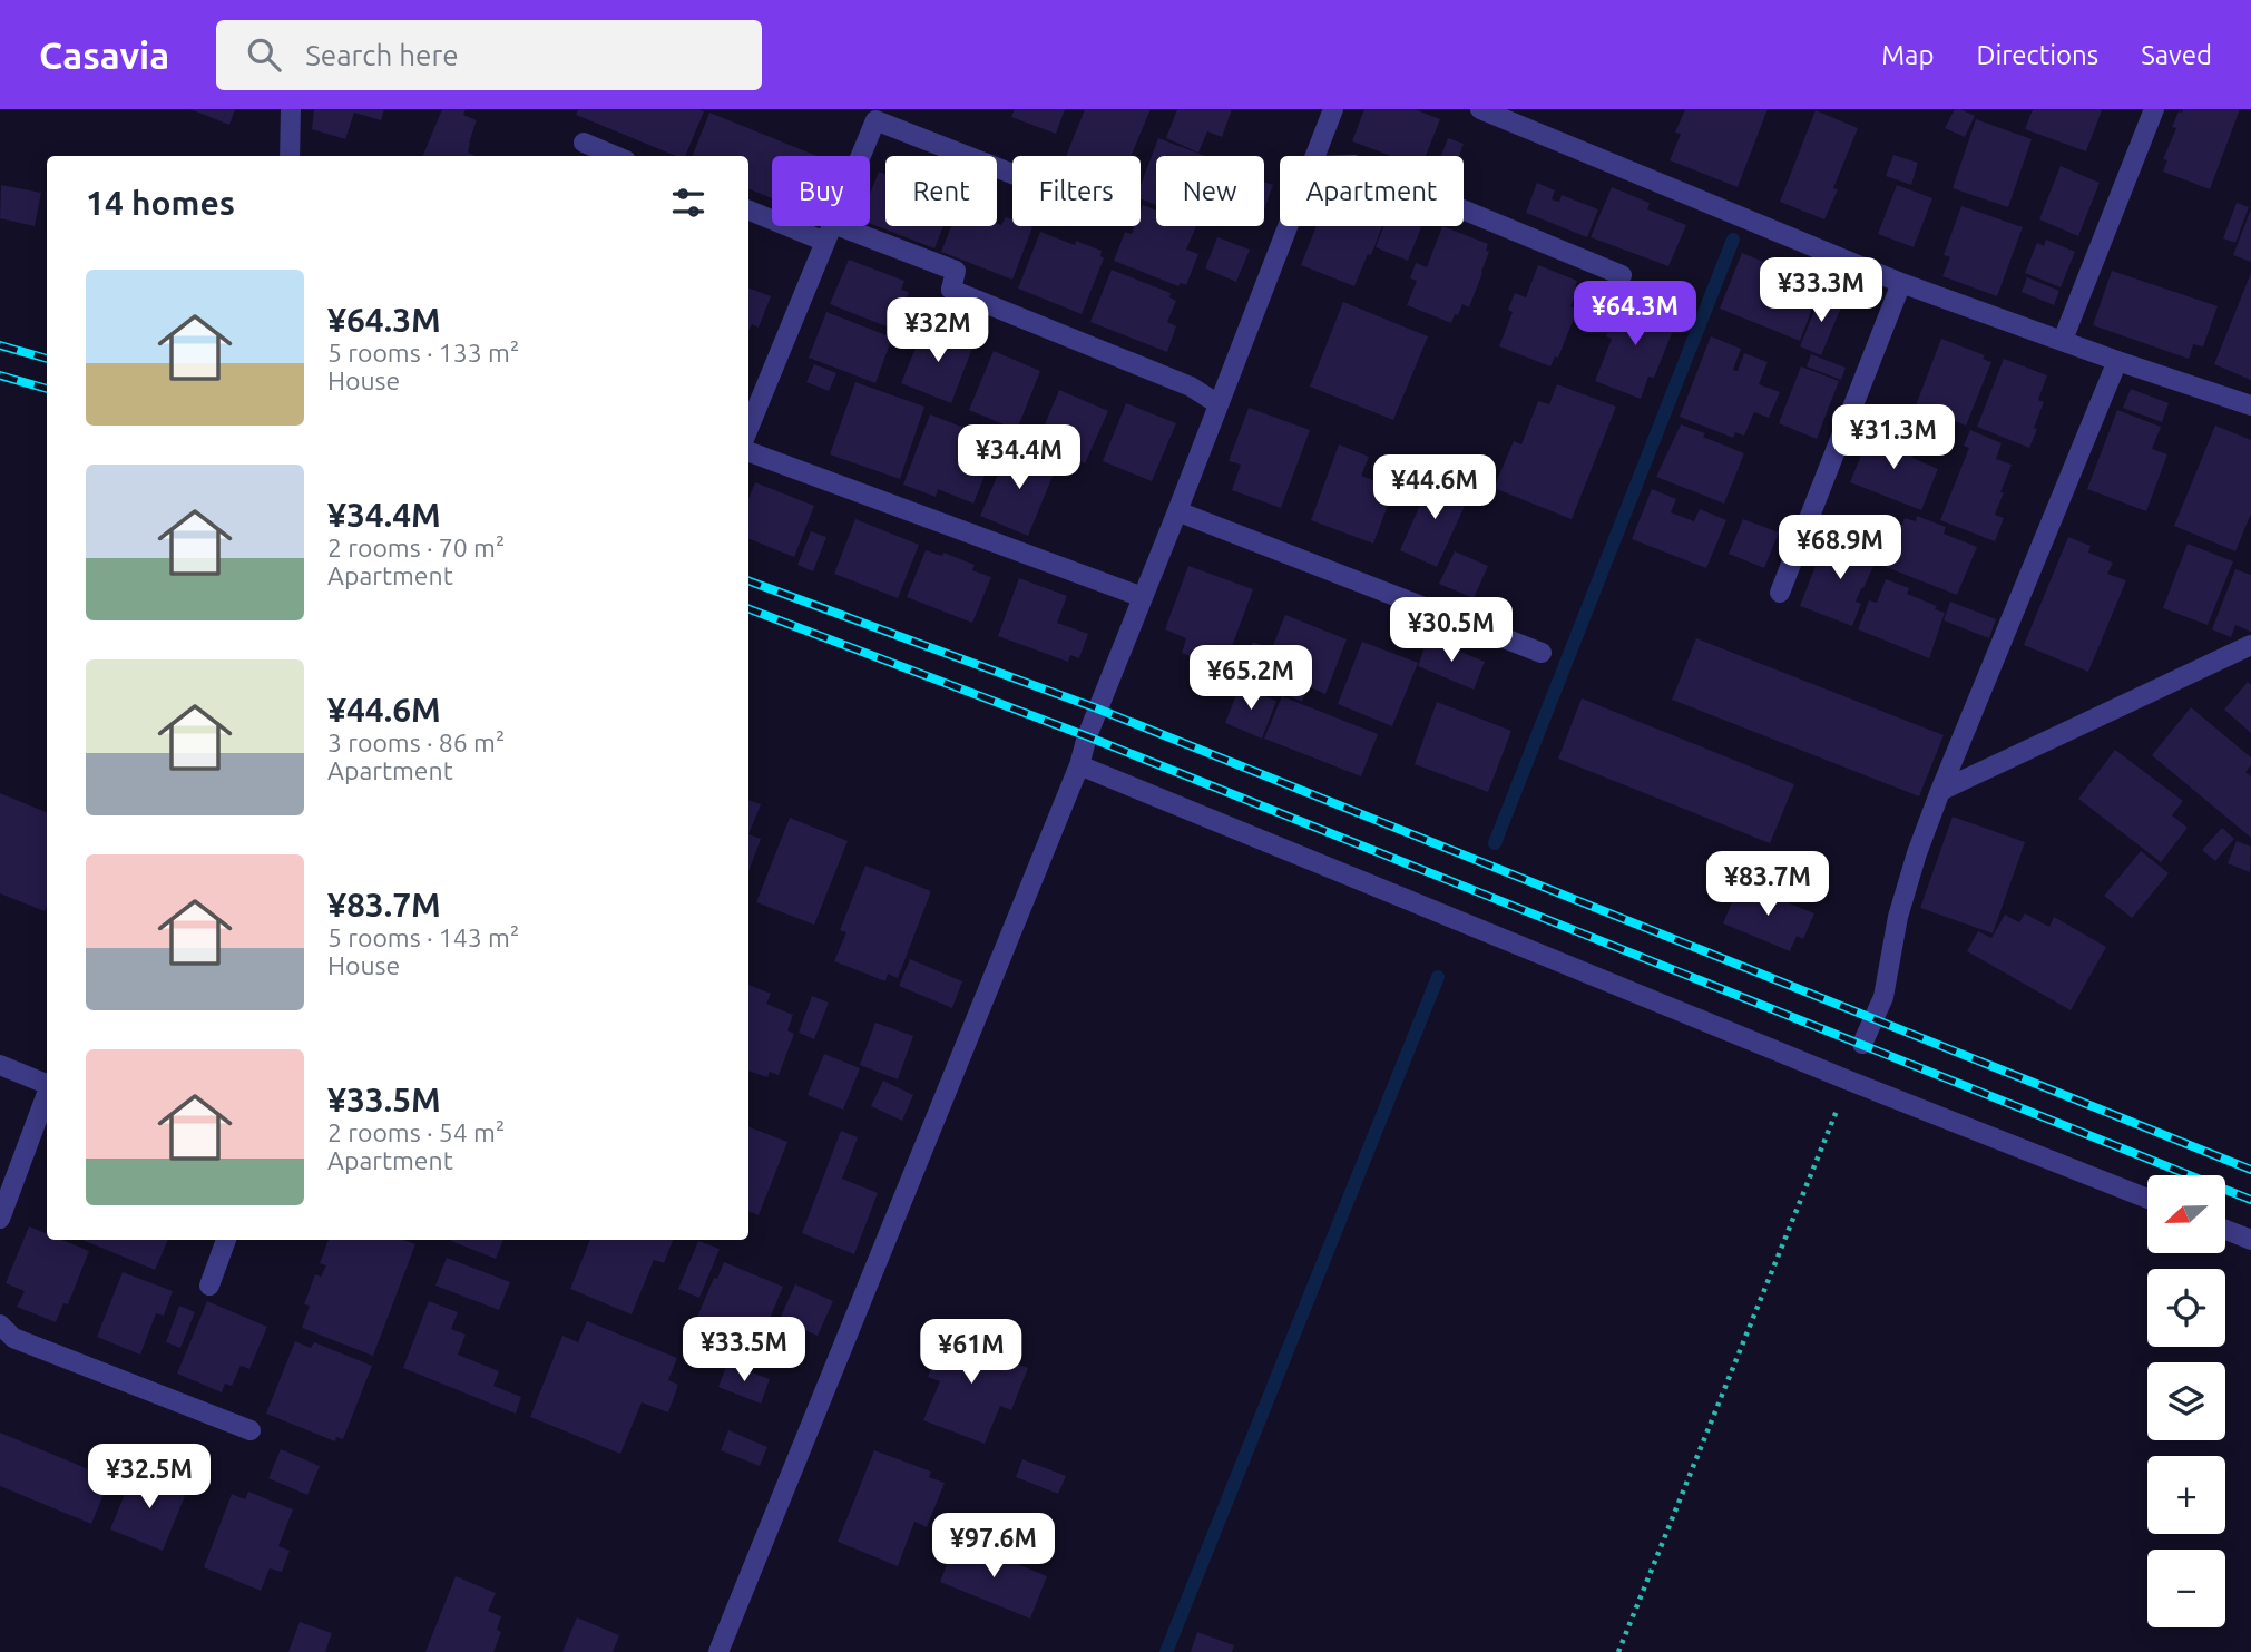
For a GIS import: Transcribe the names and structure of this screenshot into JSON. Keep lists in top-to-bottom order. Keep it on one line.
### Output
{"north":"left","page":{"header":"Casavia","search":"Search here","nav":["Map","Directions","Saved"],"chip":["Buy","Rent","Filters","New","Apartment"],"heading":"14 homes","list":[{"name":"¥64.3M","note":"5 rooms · 133 m² · House"},{"name":"¥34.4M","note":"2 rooms · 70 m² · Apartment"},{"name":"¥44.6M","note":"3 rooms · 86 m² · Apartment"},{"name":"¥83.7M","note":"5 rooms · 143 m² · House"},{"name":"¥33.5M","note":"2 rooms · 54 m² · Apartment"}],"price":["¥33.3M","¥64.3M","¥32M","¥31.3M","¥34.4M","¥44.6M","¥68.9M","¥30.5M","¥65.2M","¥83.7M","¥33.5M","¥61M","¥32.5M","¥97.6M"],"map_buttons":["+","−"]}}
